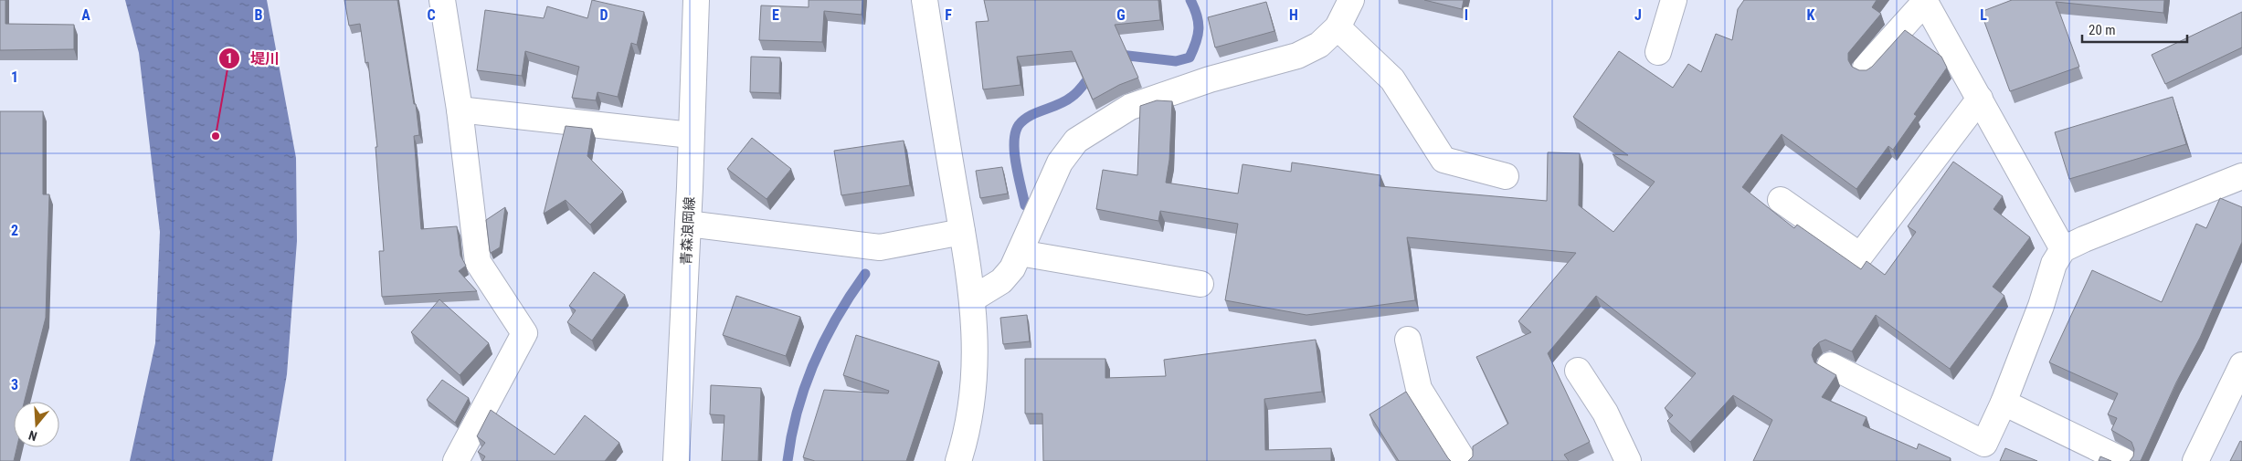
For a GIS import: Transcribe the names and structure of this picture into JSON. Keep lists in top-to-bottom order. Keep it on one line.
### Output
{"streets":{"street":["青森浪岡線"]},"places":["堤川"],"scale_bar":"20 m","north":"bottom","grid":{"columns":["A","B","C","D","E","F","G","H","I","J","K","L"],"rows":["1","2","3"]}}
